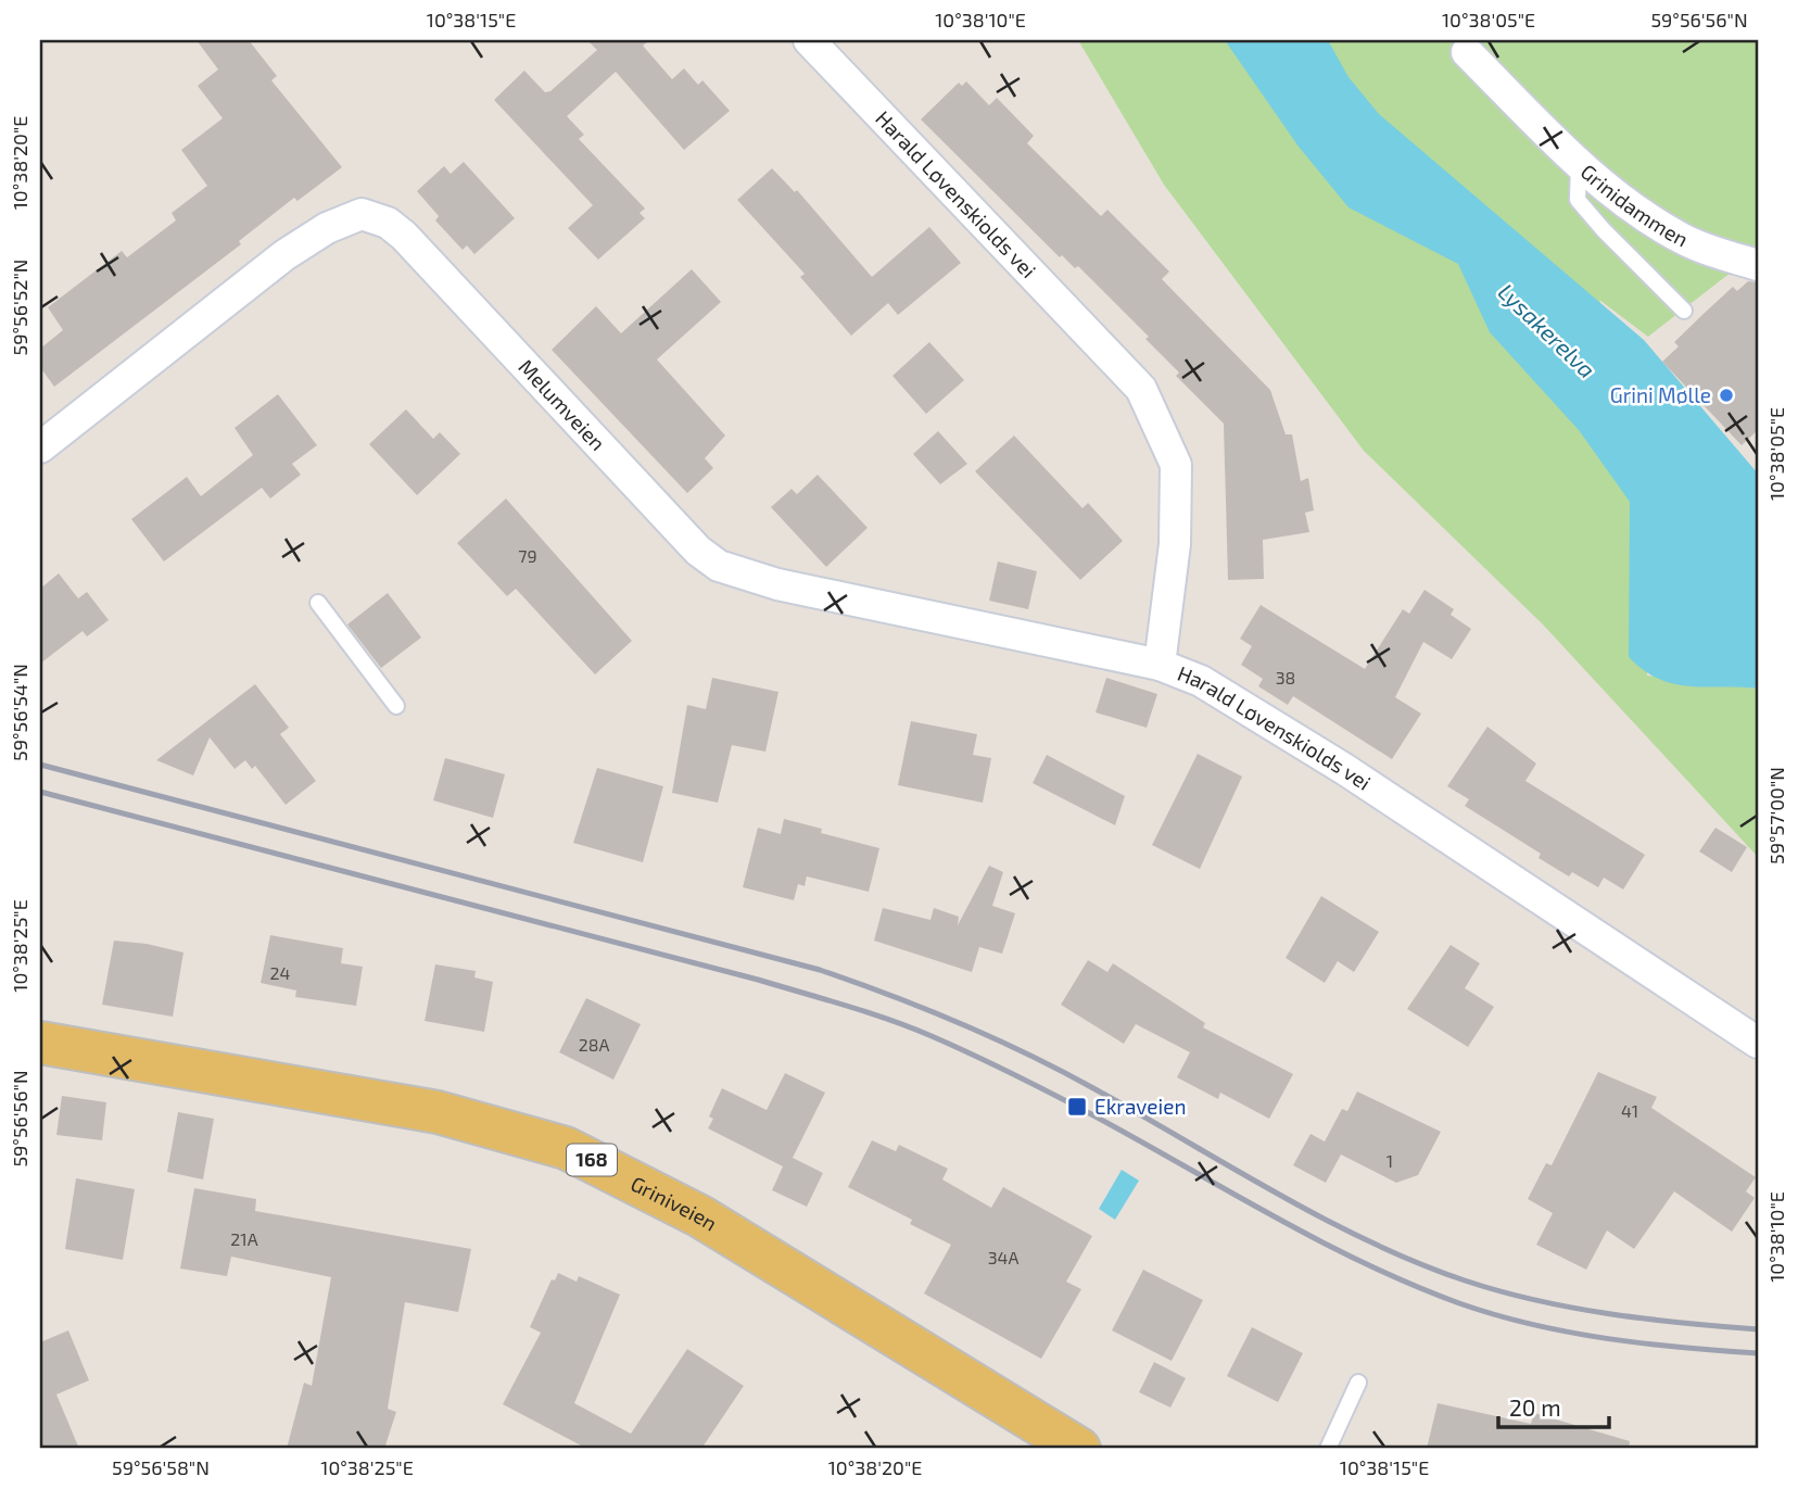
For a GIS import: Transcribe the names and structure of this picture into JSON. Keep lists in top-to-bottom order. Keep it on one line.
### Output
{"streets":{"main road":["168","Griniveien"],"street":["Harald Løvenskiolds vei","Grinidammen","Melumveien"]},"crossings":[["Harald Løvenskiolds vei","Melumveien"]],"water":["Lysakerelva"],"places":{"other":["Grini Mølle"],"transit":["Ekraveien"]},"house_numbers":["79","38","24","28A","41","1","21A","34A"],"scale_bar":"20 m","coordinates":["10°38'15\"E","10°38'10\"E","10°38'05\"E","59°56'56\"N","10°38'20\"E","59°56'52\"N","59°56'54\"N","59°57'00\"N","10°38'25\"E","59°56'58\"N"]}
